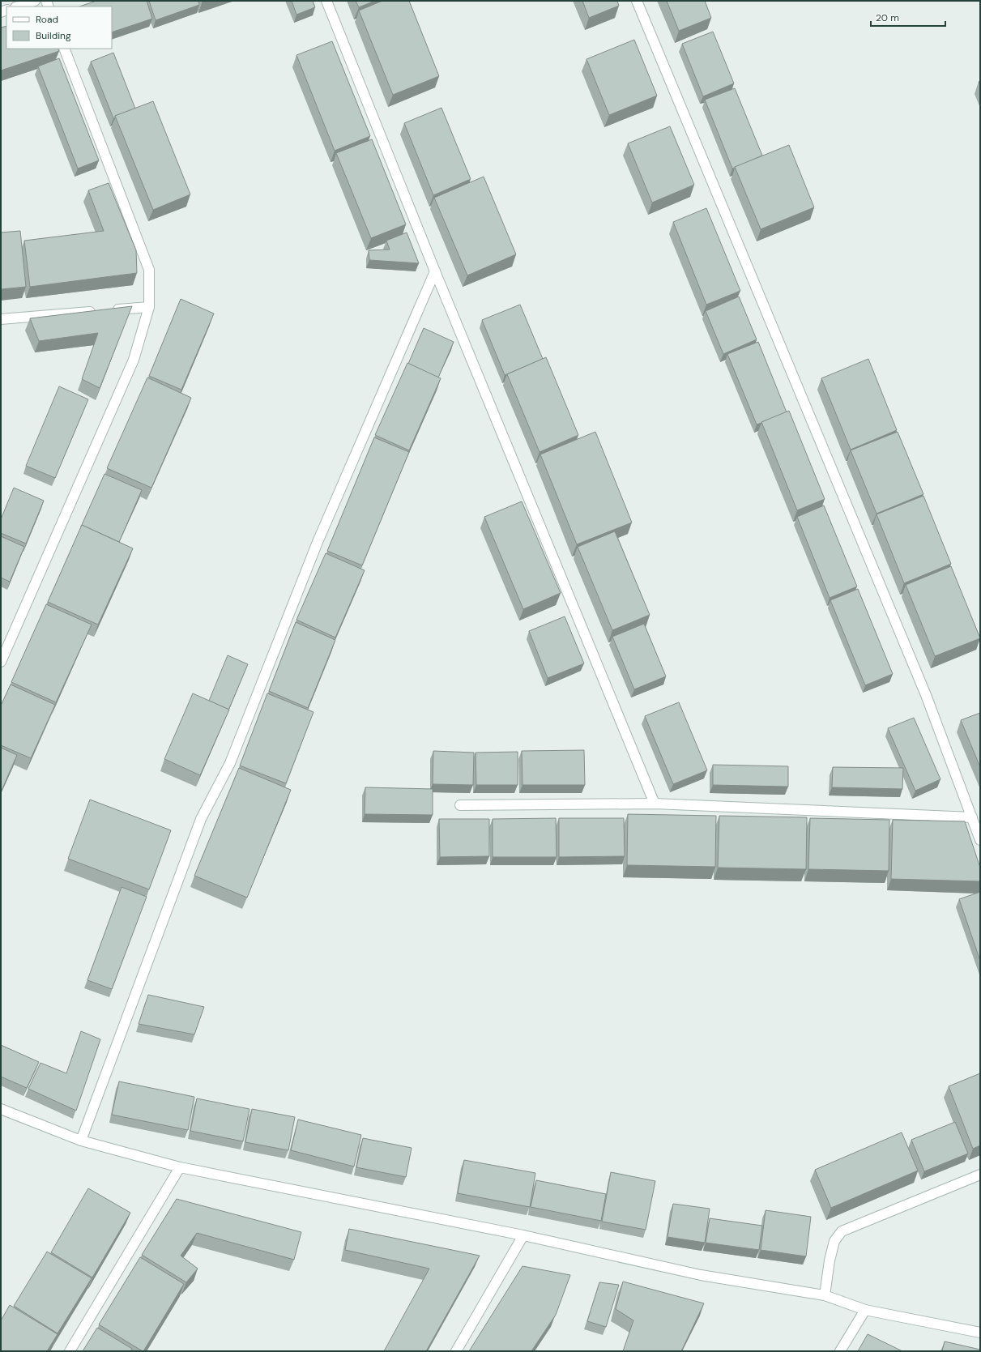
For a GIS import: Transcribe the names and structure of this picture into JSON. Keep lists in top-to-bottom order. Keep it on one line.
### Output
{"legend":["Road","Building"],"scale_bar":"20 m"}
